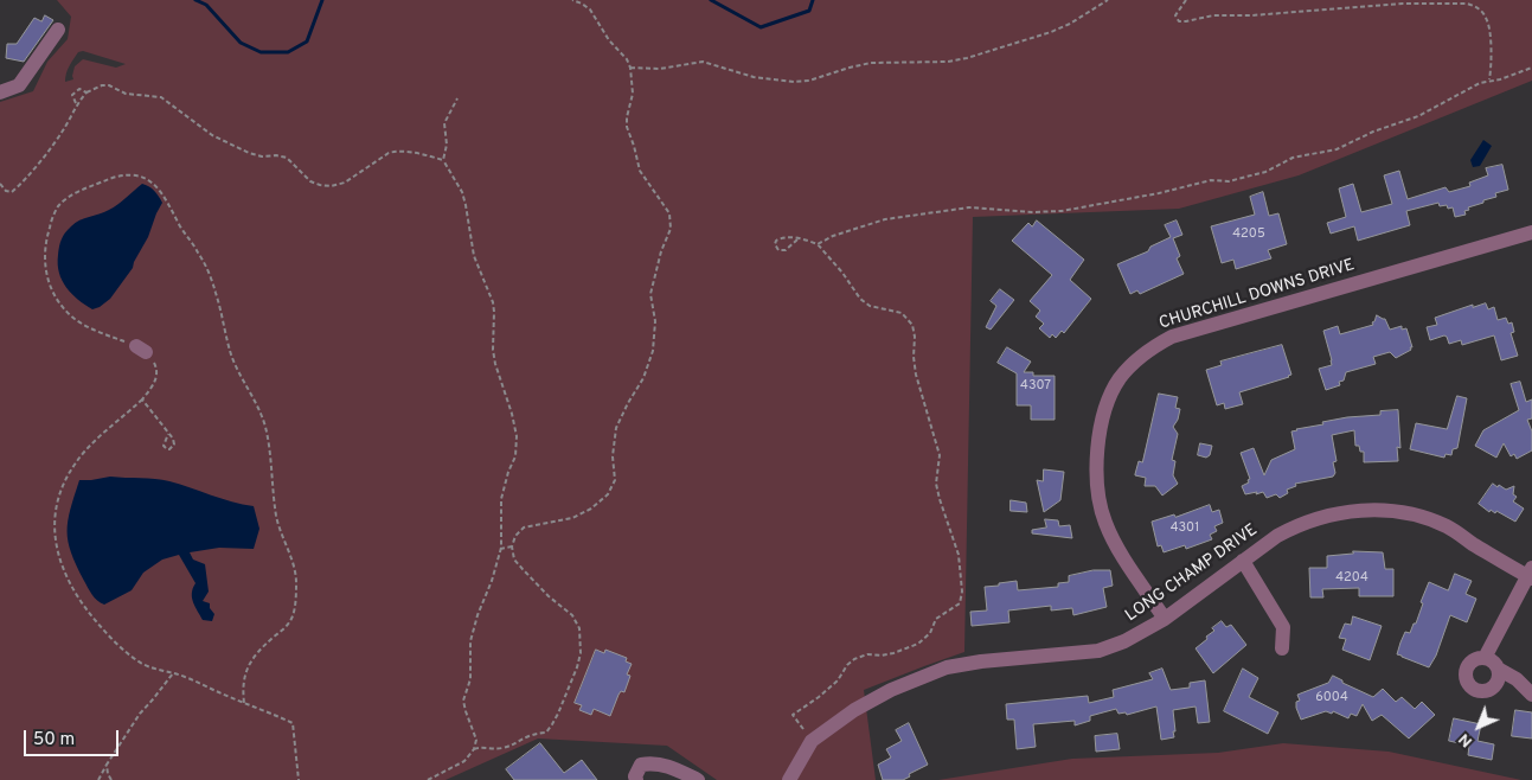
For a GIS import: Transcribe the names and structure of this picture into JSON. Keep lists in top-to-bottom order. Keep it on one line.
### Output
{"streets":{"street":["CHURCHILL DOWNS DRIVE","LONG CHAMP DRIVE"]},"crossings":[["CHURCHILL DOWNS DRIVE","LONG CHAMP DRIVE"]],"house_numbers":["4205","4307","4301","4204","6004"],"scale_bar":"50 m","north":"bottom left"}
